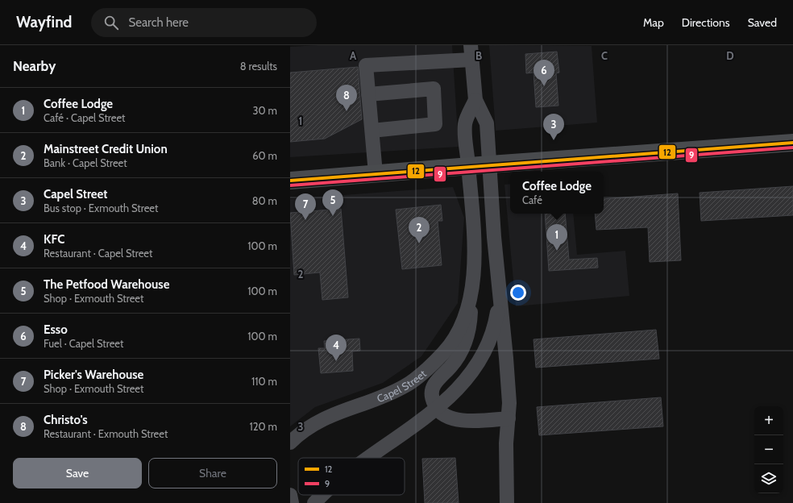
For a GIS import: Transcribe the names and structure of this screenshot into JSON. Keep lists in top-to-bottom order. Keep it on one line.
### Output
{"streets":{"street":["Capel Street"]},"lines":["transit line 12","transit line 9"],"legend":["12","9"],"page":{"header":"Wayfind","search":"Search here","nav":["Map","Directions","Saved"],"heading":["Nearby","8 results"],"pins":["6","8","3","5","7","2","1","4"],"list":[{"mark":"1","name":"Coffee Lodge","note":"Café · Capel Street","value":"30 m"},{"mark":"2","name":"Mainstreet Credit Union","note":"Bank · Capel Street","value":"60 m"},{"mark":"3","name":"Capel Street","note":"Bus stop · Exmouth Street","value":"80 m"},{"mark":"4","name":"KFC","note":"Restaurant · Capel Street","value":"100 m"},{"mark":"5","name":"The Petfood Warehouse","note":"Shop · Exmouth Street","value":"100 m"},{"mark":"6","name":"Esso","note":"Fuel · Capel Street","value":"100 m"},{"mark":"7","name":"Picker's Warehouse","note":"Shop · Exmouth Street","value":"110 m"},{"mark":"8","name":"Christo's","note":"Restaurant · Exmouth Street","value":"120 m"}],"popup":["Coffee Lodge","Café"],"map_buttons":["+","−"],"buttons":["Save","Share"]},"grid":{"columns":["A","B","C","D"],"rows":["1","2","3"]}}
